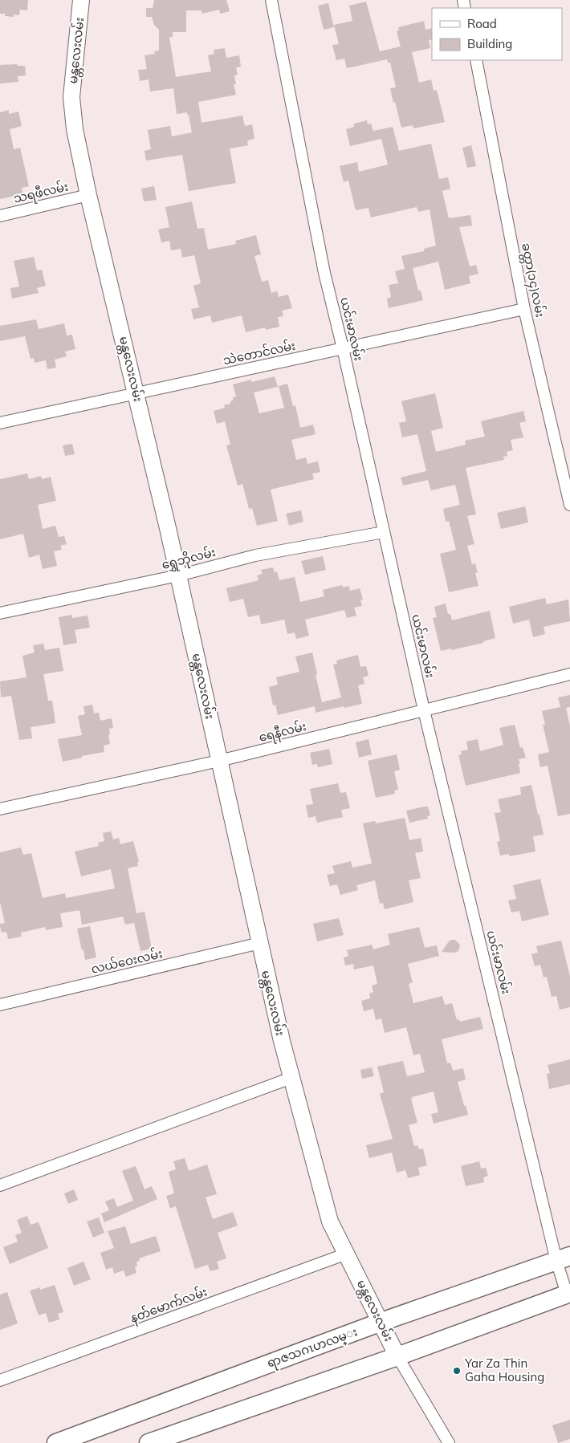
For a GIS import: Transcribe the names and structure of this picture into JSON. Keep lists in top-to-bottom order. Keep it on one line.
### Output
{"streets":{"main road":["မန္တလေးလမ်း","ရာဇသဂၤဟလမ္း"],"street":["သရဖီလမ်း","ခတ္တာ(၁၄)လမ်း","ယင်းမာလမ်း","သဲတောင်လမ်း","ရွှေဘိုလမ်း","ရေနီလမ်း","လယ်ဝေးလမ်း","နတ်မောက်လမ်း"]},"crossings":[["မန္တလေးလမ်း","သရဖီလမ်း"],["မန္တလေးလမ်း","သဲတောင်လမ်း"],["မန္တလေးလမ်း","ရွှေဘိုလမ်း"],["မန္တလေးလမ်း","ရေနီလမ်း"],["မန္တလေးလမ်း","လယ်ဝေးလမ်း"],["မန္တလေးလမ်း","နတ်မောက်လမ်း"],["မန္တလေးလမ်း","ရာဇသဂၤဟလမ္း"],["ခတ္တာ(၁၄)လမ်း","သဲတောင်လမ်း"],["ယင်းမာလမ်း","သဲတောင်လမ်း"],["ယင်းမာလမ်း","ရွှေဘိုလမ်း"],["ယင်းမာလမ်း","ရေနီလမ်း"],["ယင်းမာလမ်း","ရာဇသဂၤဟလမ္း"]],"places":["Yar Za Thin Gaha Housing"],"legend":["Road","Building"]}
